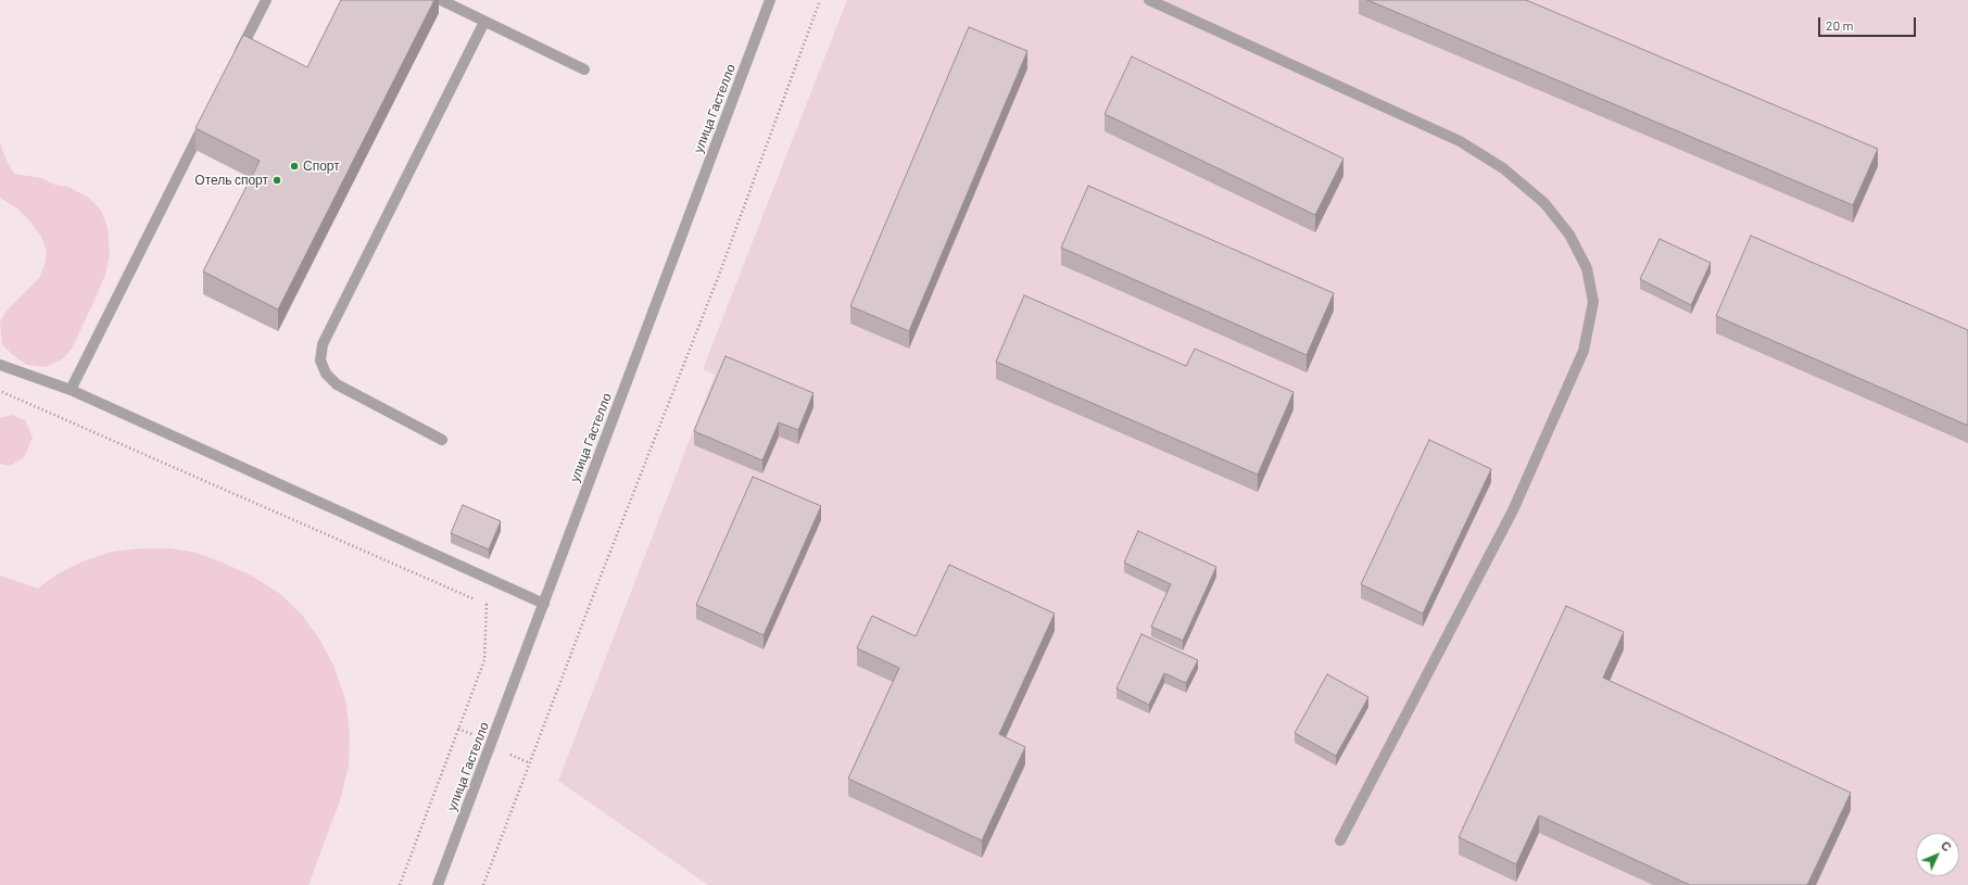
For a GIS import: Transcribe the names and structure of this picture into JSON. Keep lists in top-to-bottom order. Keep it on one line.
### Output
{"streets":{"street":["улица Гастелло"]},"places":["Спорт","Отель спорт"],"scale_bar":"20 m","north":"top right"}
